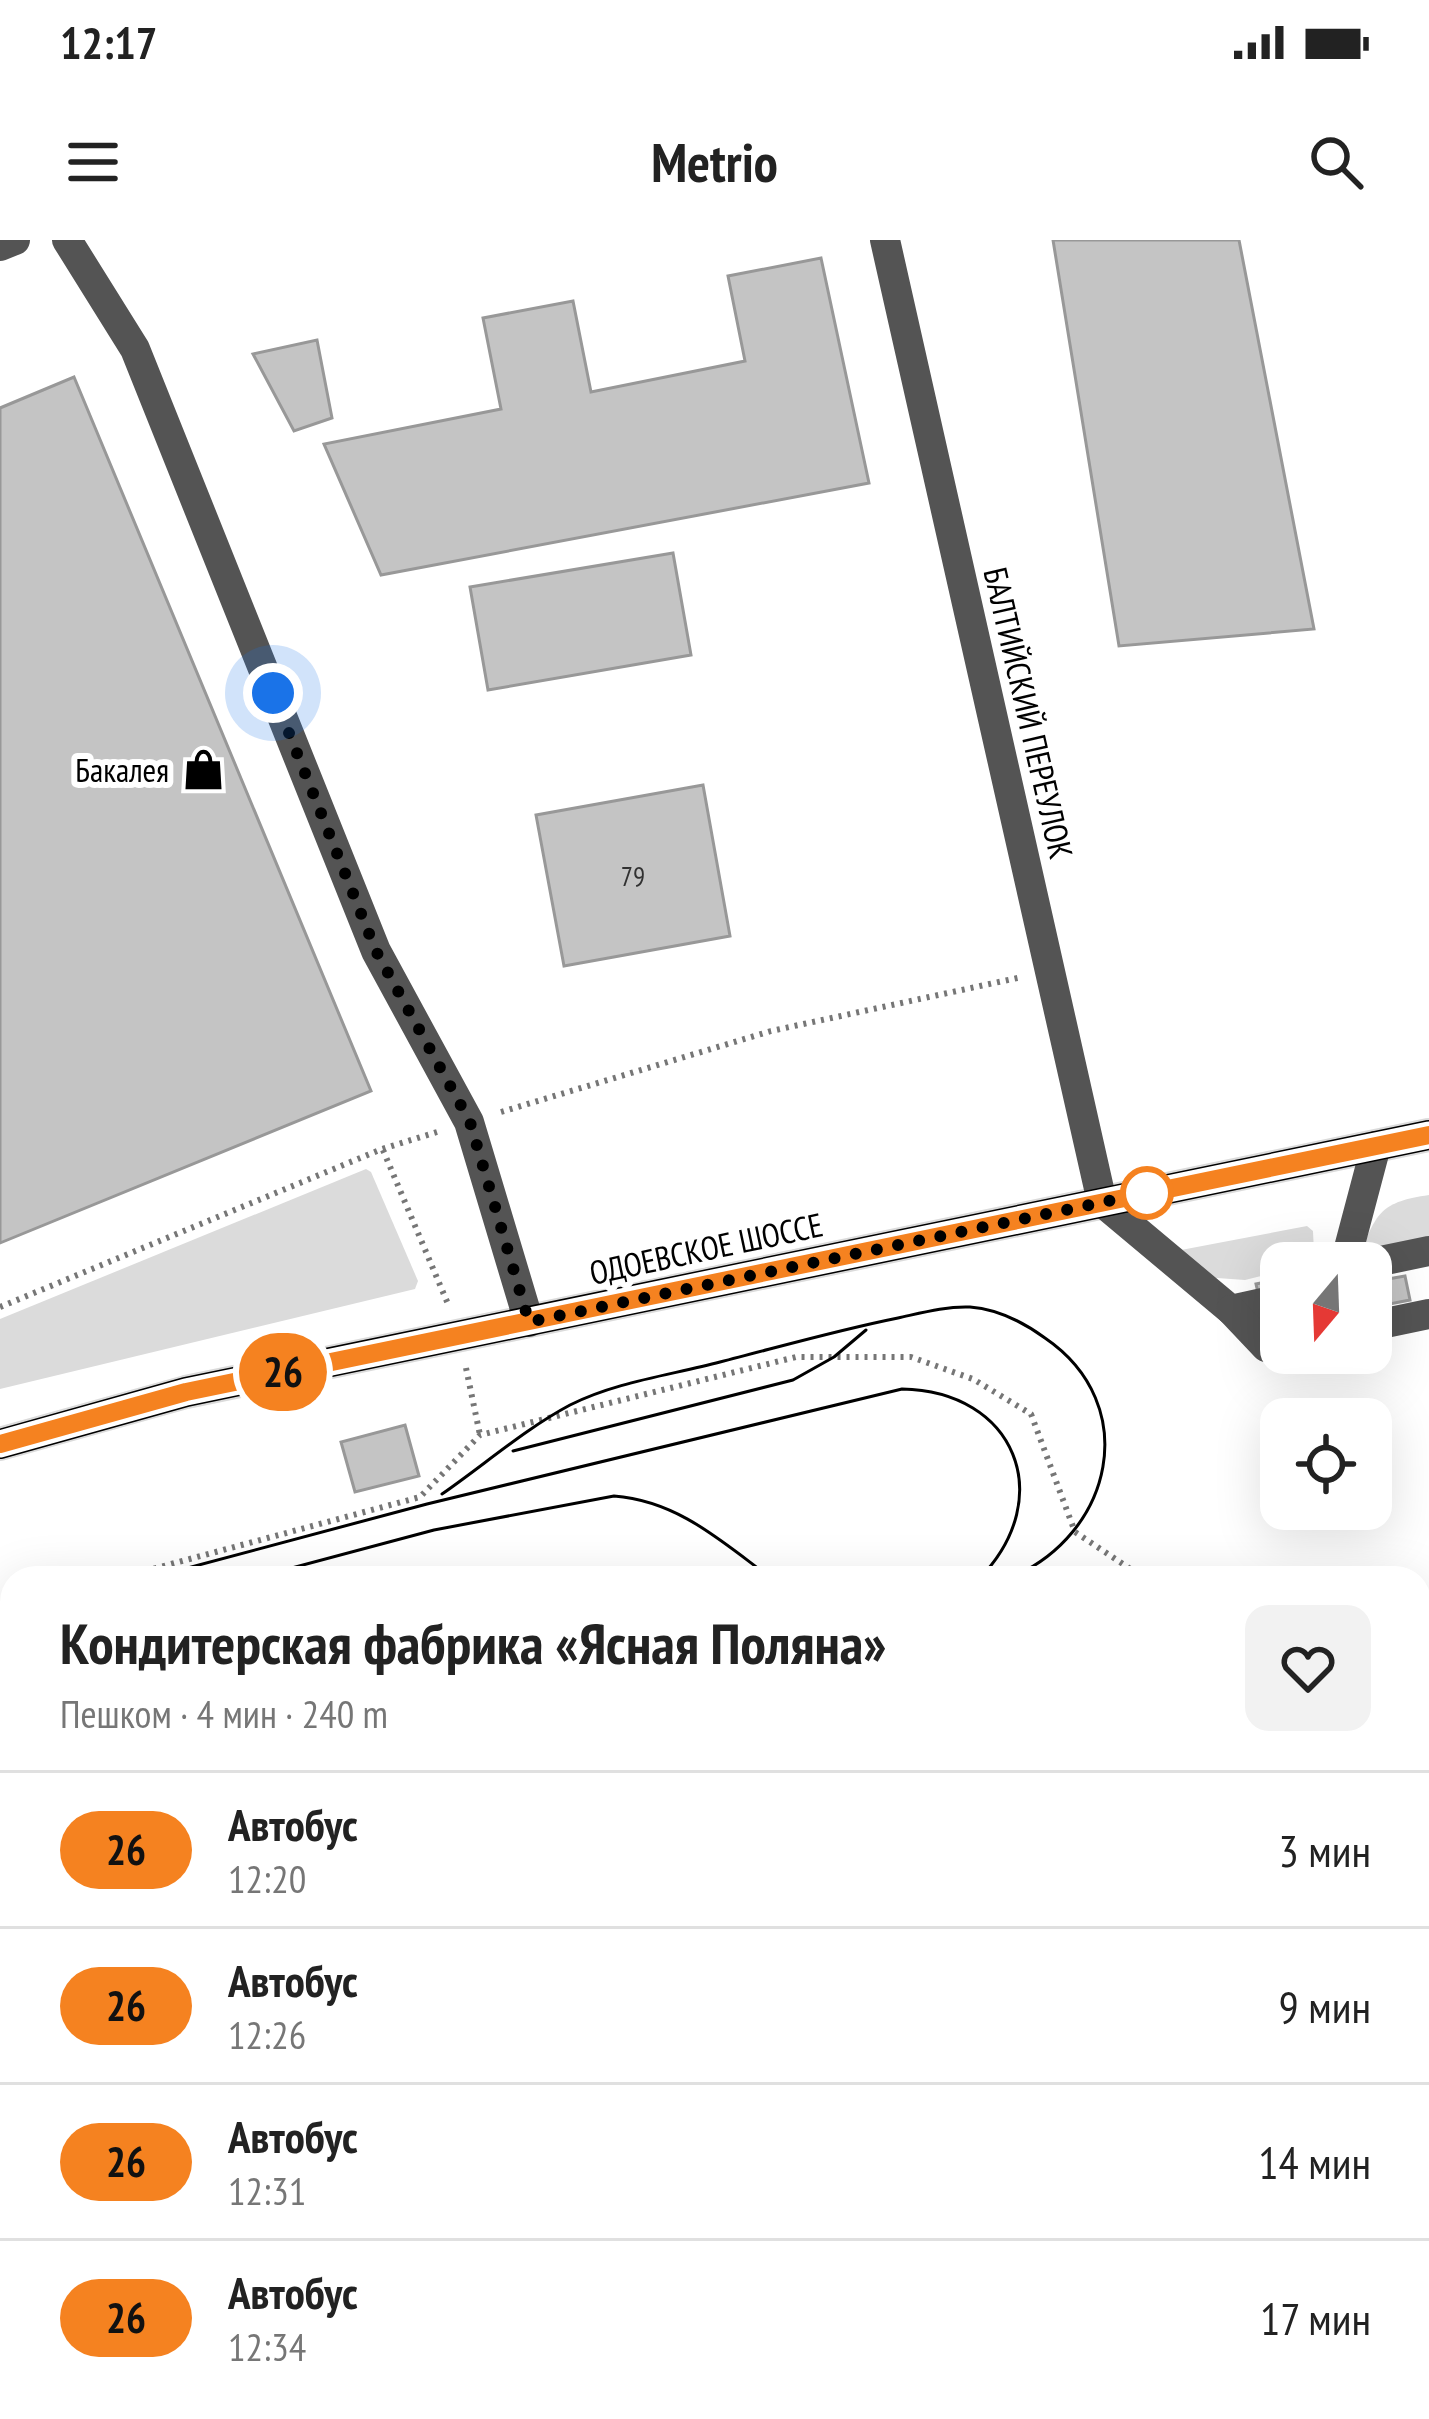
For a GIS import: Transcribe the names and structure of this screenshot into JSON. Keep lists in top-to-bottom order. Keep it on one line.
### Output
{"streets":{"main road":["ОДОЕВСКОЕ ШОССЕ"],"street":["БАЛТИЙСКИЙ ПЕРЕУЛОК"]},"crossings":[["БАЛТИЙСКИЙ ПЕРЕУЛОК","ОДОЕВСКОЕ ШОССЕ"]],"places":{"shop":["Бакалея"]},"lines":["bus line 26"],"house_numbers":["79"],"north":"bottom","page":{"status":"12:17","header":"Metrio","on_map":"26","heading":["Кондитерская фабрика «Ясная Поляна»","Пешком · 4 мин · 240 m"],"list":[{"mark":"26","name":"Автобус","note":"12:20","value":"3 мин"},{"mark":"26","name":"Автобус","note":"12:26","value":"9 мин"},{"mark":"26","name":"Автобус","note":"12:31","value":"14 мин"},{"mark":"26","name":"Автобус","note":"12:34","value":"17 мин"}]}}
